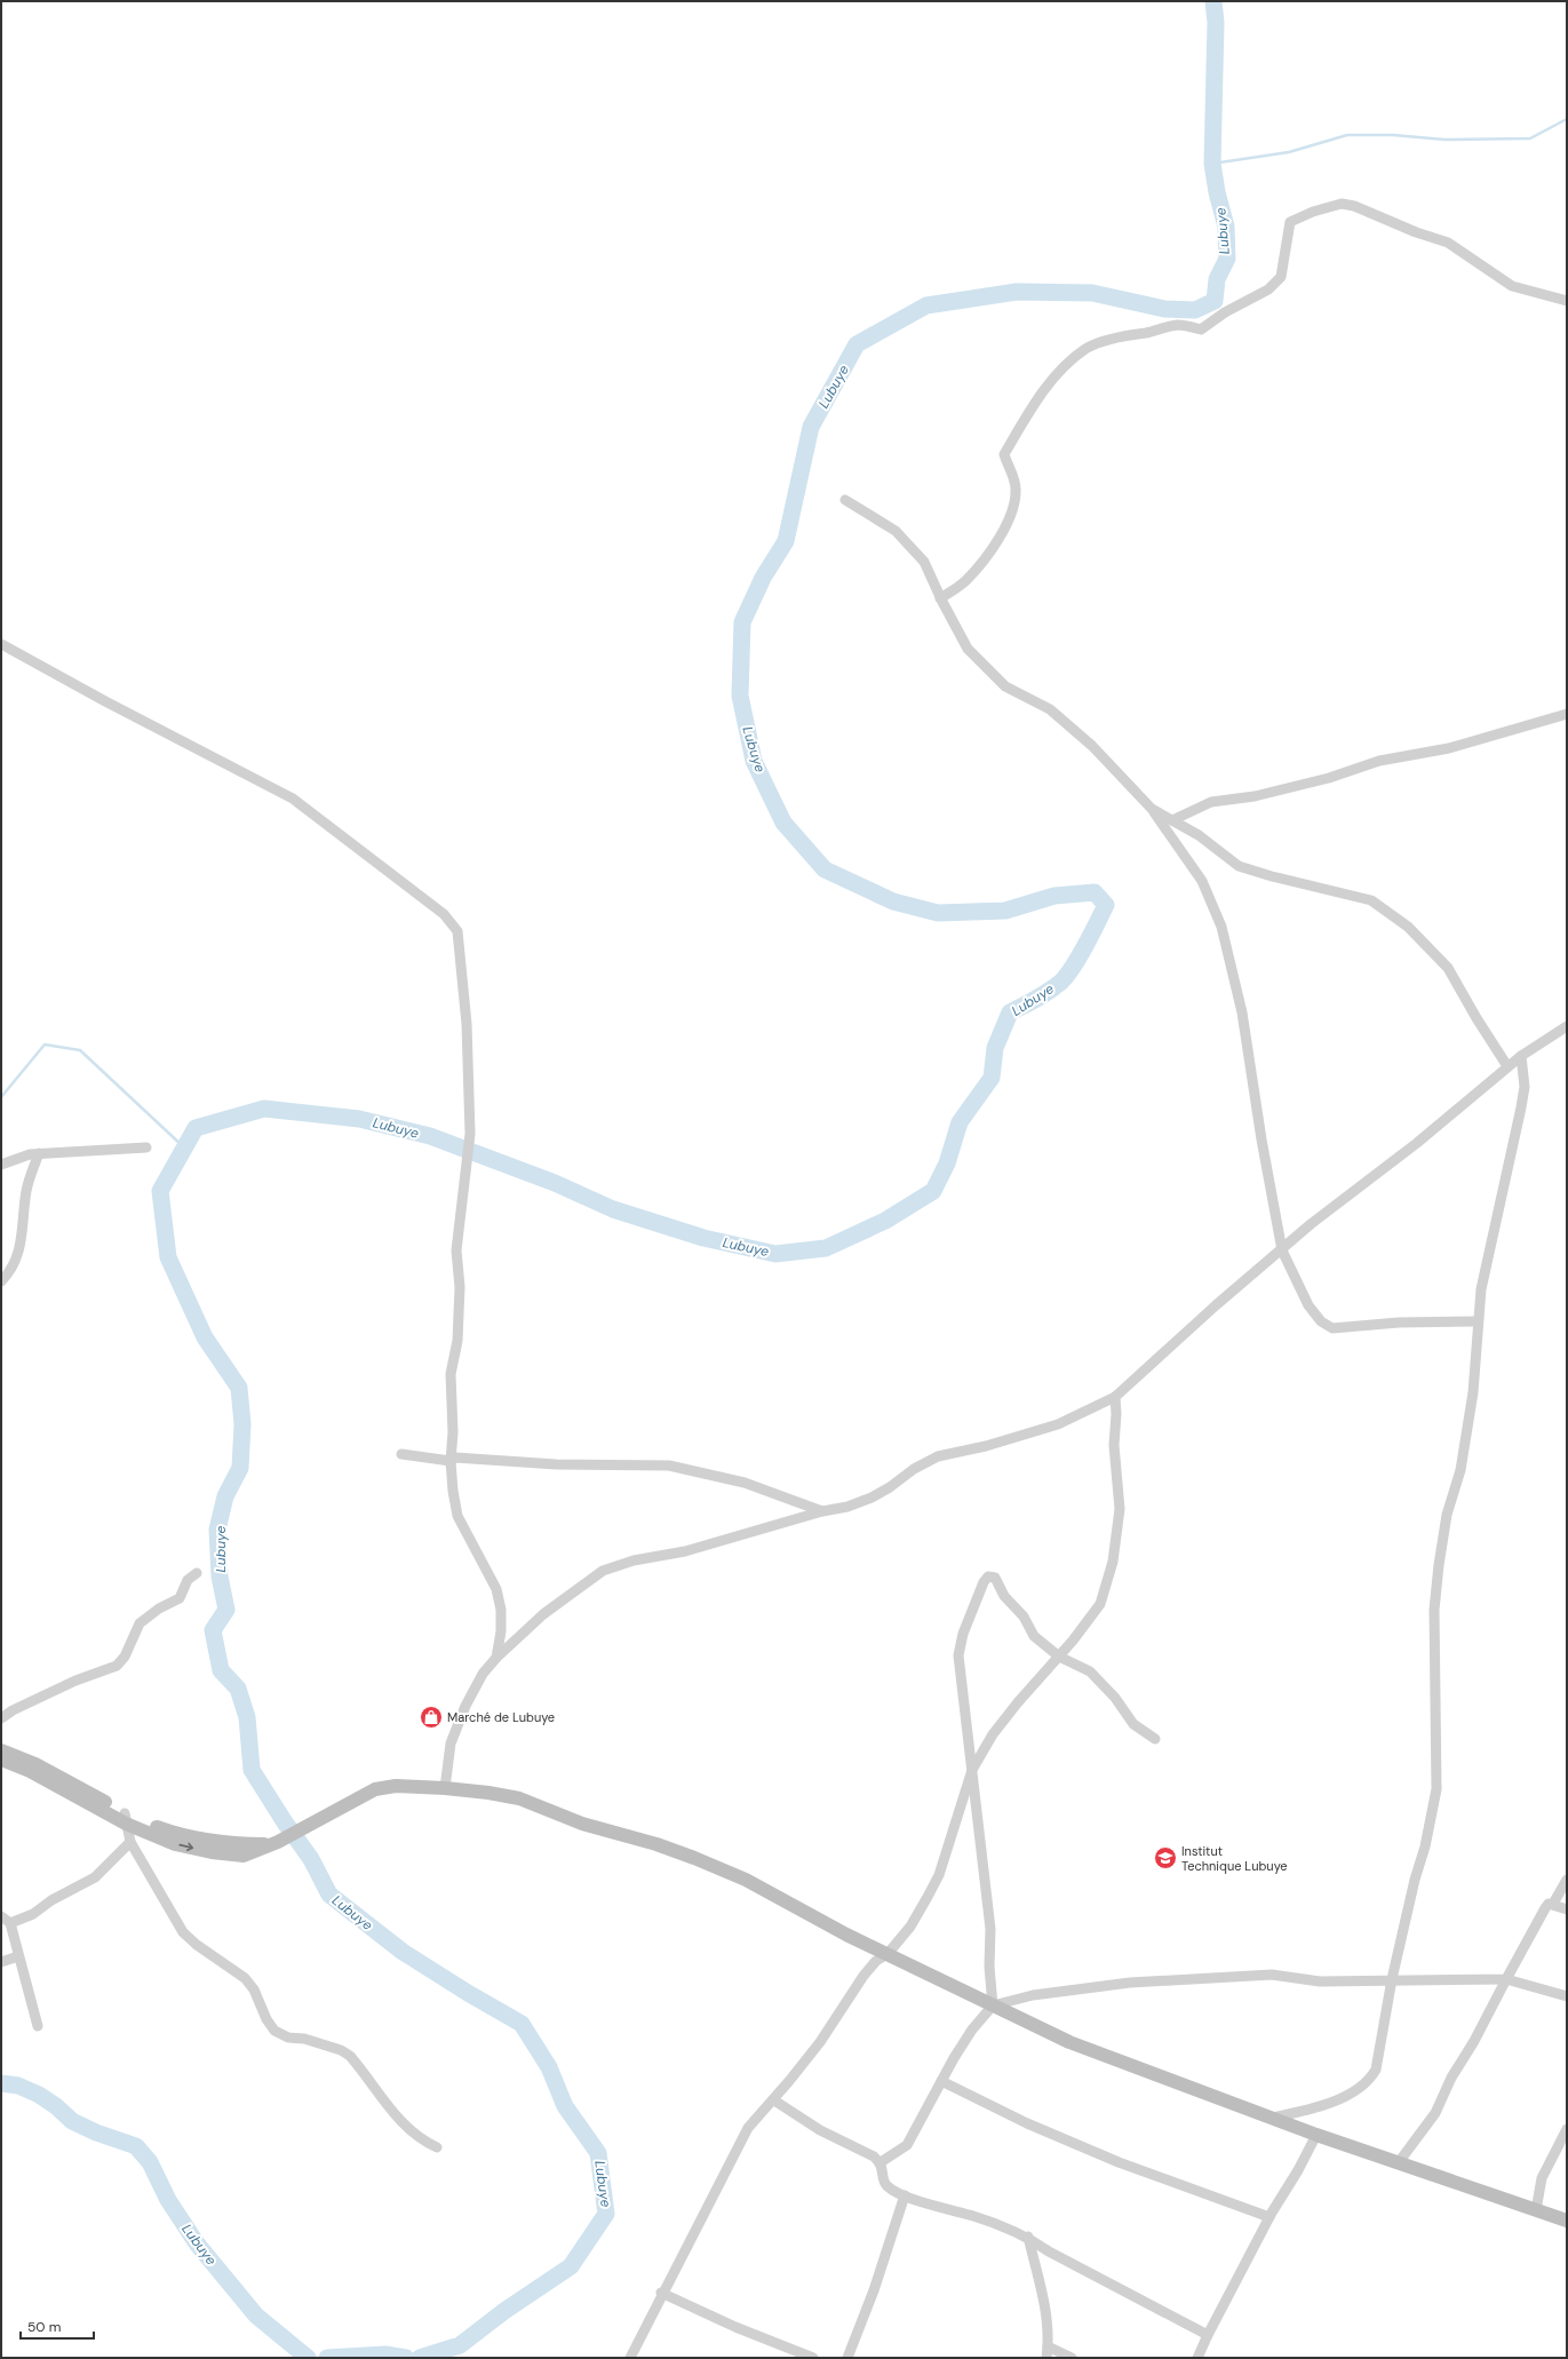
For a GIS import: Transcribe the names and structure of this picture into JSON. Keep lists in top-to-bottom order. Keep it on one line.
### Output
{"water":["Lubuye"],"places":{"shop":["Marché de Lubuye"],"school or university":["Institut Technique Lubuye"]},"scale_bar":"50 m"}
